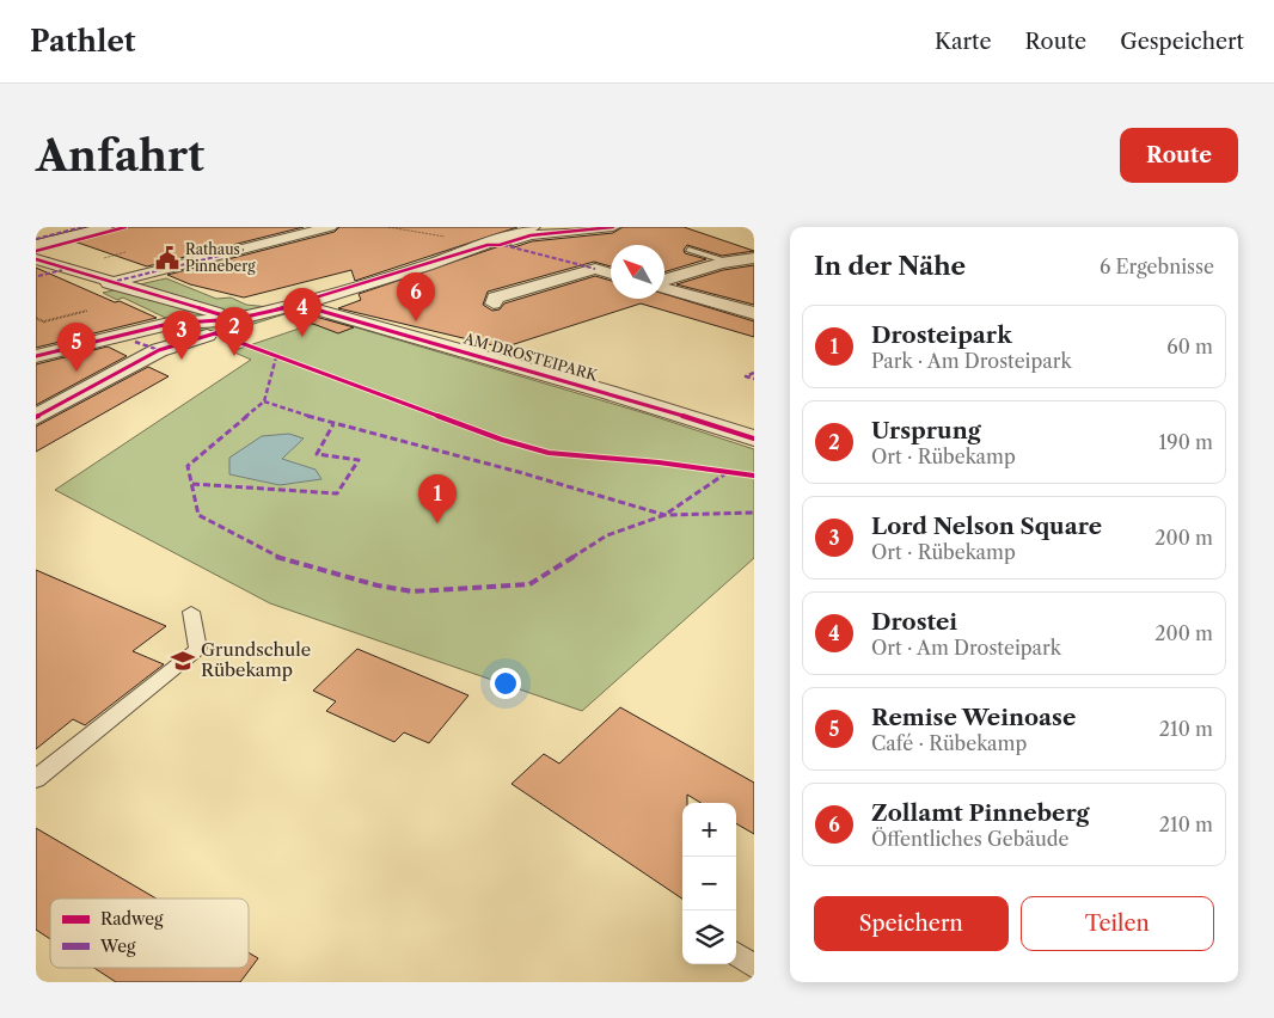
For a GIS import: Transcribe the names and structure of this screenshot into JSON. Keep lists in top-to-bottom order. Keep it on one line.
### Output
{"streets":{"street":["AM DROSTEIPARK"]},"places":{"public building":["Rathaus Pinneberg"],"school or university":["Grundschule Rübekamp"]},"legend":["Radweg","Weg"],"north":"top left","page":{"header":"Pathlet","nav":["Karte","Route","Gespeichert"],"buttons":["Route",["Speichern","Teilen"]],"title":"Anfahrt","heading":["In der Nähe","6 Ergebnisse"],"pins":["6","4","2","3","5","1"],"list":[{"mark":"1","name":"Drosteipark","note":"Park · Am Drosteipark","value":"60 m"},{"mark":"2","name":"Ursprung","note":"Ort · Rübekamp","value":"190 m"},{"mark":"3","name":"Lord Nelson Square","note":"Ort · Rübekamp","value":"200 m"},{"mark":"4","name":"Drostei","note":"Ort · Am Drosteipark","value":"200 m"},{"mark":"5","name":"Remise Weinoase","note":"Café · Rübekamp","value":"210 m"},{"mark":"6","name":"Zollamt Pinneberg","note":"Öffentliches Gebäude","value":"210 m"}],"map_buttons":["+","−"]}}
